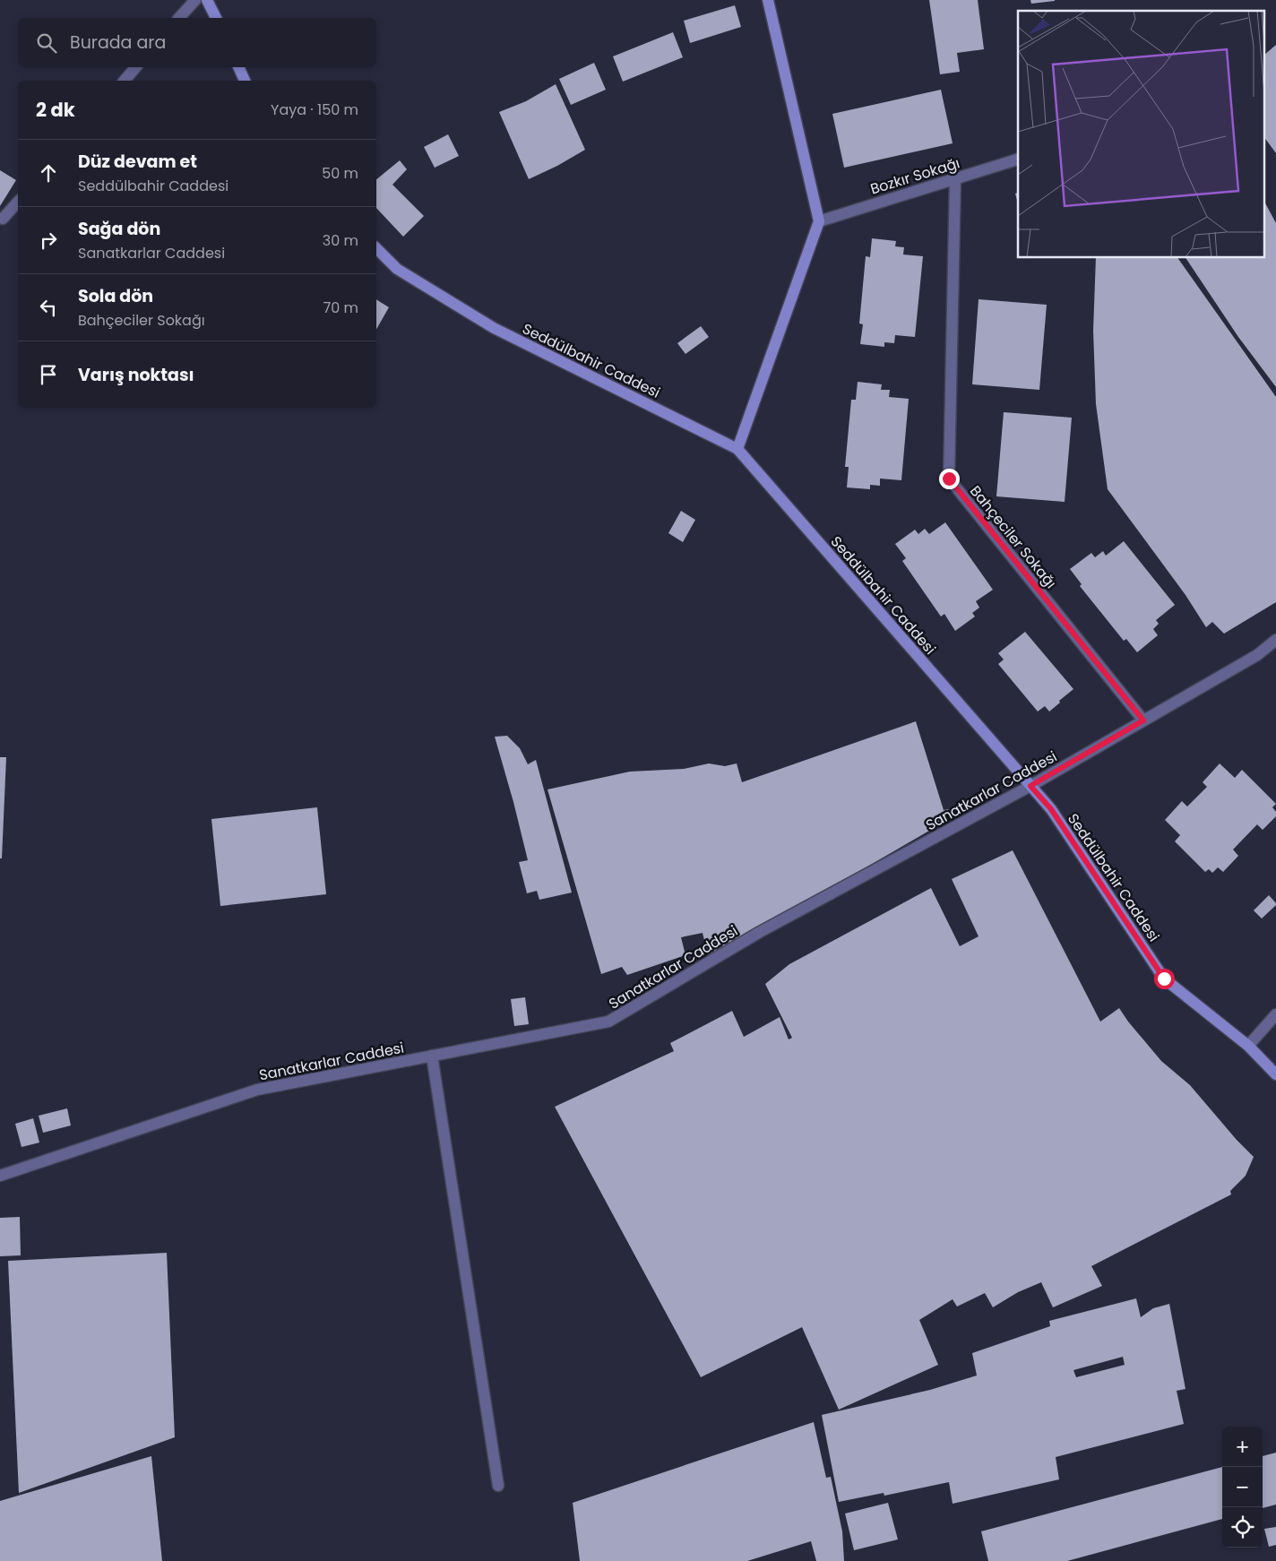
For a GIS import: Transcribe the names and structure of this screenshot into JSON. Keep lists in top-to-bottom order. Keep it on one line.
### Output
{"streets":{"street":["Bozkır Sokağı","Seddülbahir Caddesi","Bahçeciler Sokağı","Sanatkarlar Caddesi"]},"crossings":[["Bozkır Sokağı","Bahçeciler Sokağı"],["Seddülbahir Caddesi","Sanatkarlar Caddesi"],["Bahçeciler Sokağı","Sanatkarlar Caddesi"]],"page":{"search":"Burada ara","heading":["2 dk","Yaya · 150 m"],"list":[["Düz devam et","Seddülbahir Caddesi","50 m"],["Sağa dön","Sanatkarlar Caddesi","30 m"],["Sola dön","Bahçeciler Sokağı","70 m"],"Varış noktası"],"map_buttons":["+","−"]}}
